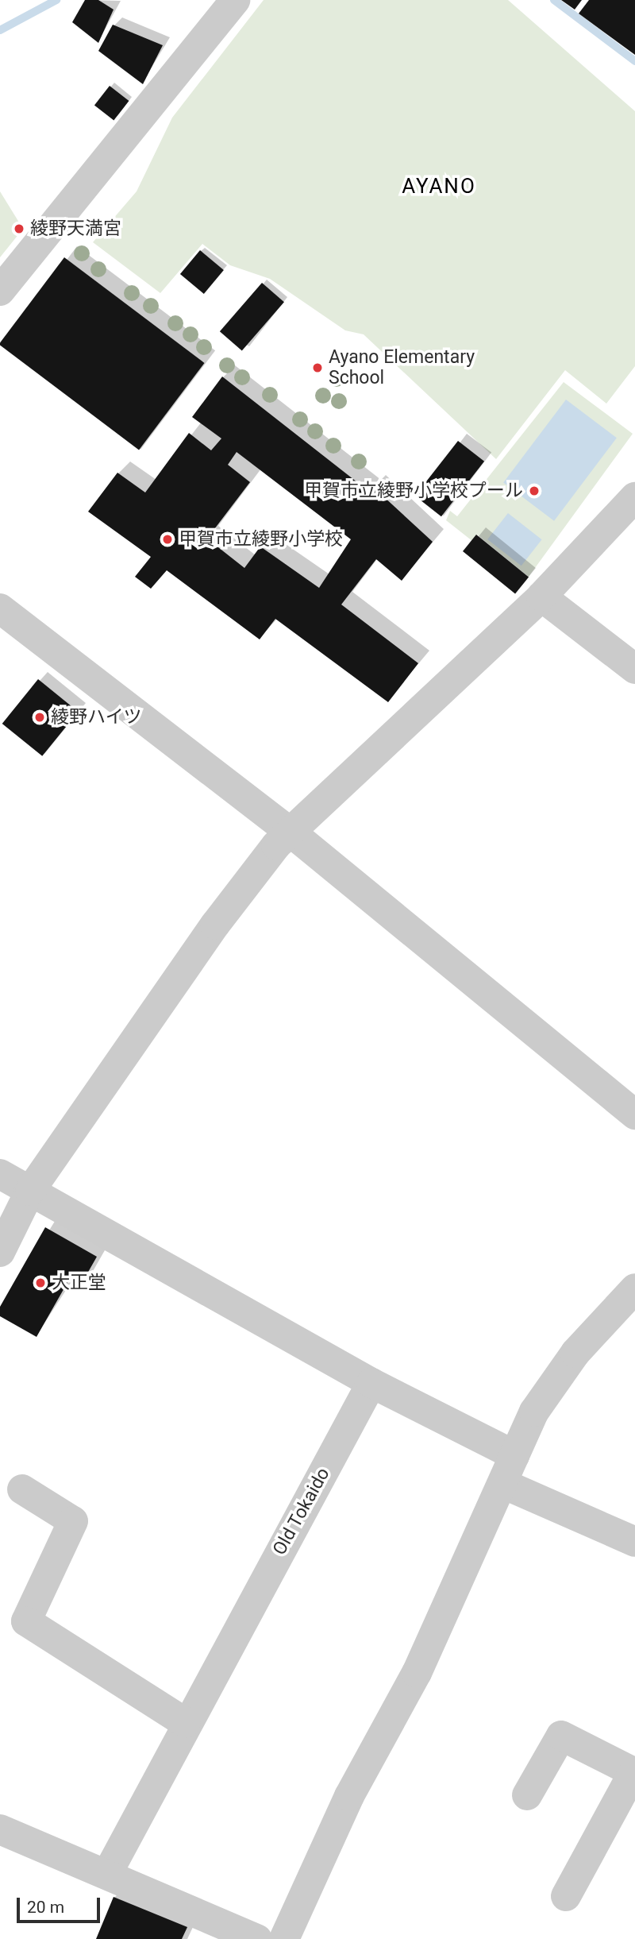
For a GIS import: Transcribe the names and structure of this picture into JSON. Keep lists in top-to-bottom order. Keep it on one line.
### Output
{"streets":{"street":["Old Tokaido"]},"districts":["AYANO"],"places":["綾野天満宮","Ayano Elementary School","甲賀市立綾野小学校プール","甲賀市立綾野小学校","綾野ハイツ","大正堂"],"scale_bar":"20 m"}
